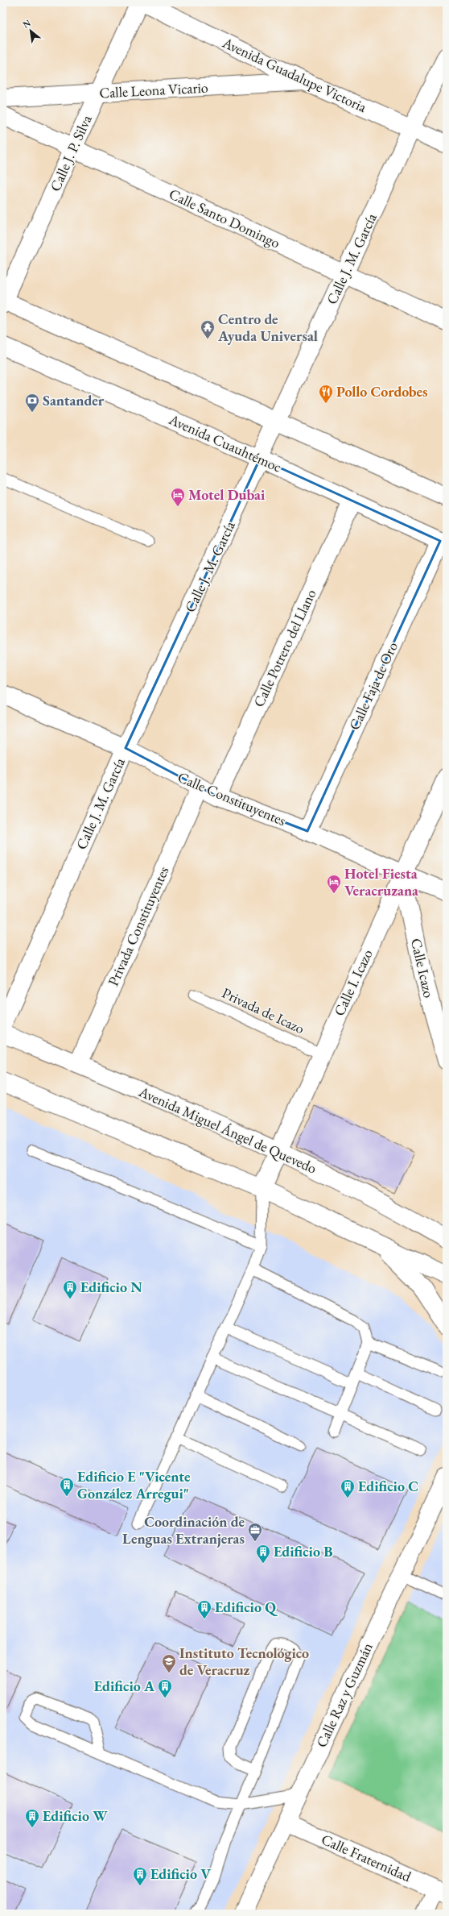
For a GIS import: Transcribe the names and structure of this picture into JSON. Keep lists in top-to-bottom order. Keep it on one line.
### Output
{"streets":{"street":["Avenida Guadalupe Victoria","Calle Leona Vicario","Calle J. P. Silva","Calle Santo Domingo","Calle J. M. García","Avenida Cuauhtémoc","Calle Potrero del Llano","Calle Faja de Oro","Calle Constituyentes","Privada Constituyentes","Calle Icazo","Calle I. Icazo","Avenida Miguel Ángel de Quevedo","Calle Raz y Guzmán","Calle Fraternidad"],"lane":["Privada de Icazo"]},"crossings":[["Avenida Guadalupe Victoria","Calle Leona Vicario"],["Avenida Guadalupe Victoria","Calle J. M. García"],["Calle Leona Vicario","Calle J. P. Silva"],["Calle J. P. Silva","Calle Santo Domingo"],["Calle Santo Domingo","Calle J. M. García"],["Calle J. M. García","Avenida Cuauhtémoc"],["Calle J. M. García","Calle Constituyentes"],["Avenida Cuauhtémoc","Calle Potrero del Llano"],["Avenida Cuauhtémoc","Calle Faja de Oro"],["Calle Potrero del Llano","Calle Constituyentes"],["Calle Faja de Oro","Calle Constituyentes"],["Calle Constituyentes","Privada Constituyentes"],["Calle Constituyentes","Calle Icazo"],["Calle Constituyentes","Calle I. Icazo"],["Privada Constituyentes","Avenida Miguel Ángel de Quevedo"],["Calle Icazo","Calle I. Icazo"],["Calle I. Icazo","Privada de Icazo"],["Calle I. Icazo","Avenida Miguel Ángel de Quevedo"],["Calle Raz y Guzmán","Calle Fraternidad"]],"places":{"temple":["Centro de Ayuda Universal"],"restaurant":["Pollo Cordobes"],"bank":["Santander"],"hotel":["Motel Dubai","Hotel Fiesta Veracruzana"],"building":["Edificio N","Edificio E \"Vicente González Arregui\"","Edificio C","Edificio B","Edificio Q","Edificio A","Edificio W","Edificio V"],"office":["Coordinación de Lenguas Extranjeras"],"school or university":["Instituto Tecnológico de Veracruz"]},"north":"top left"}
